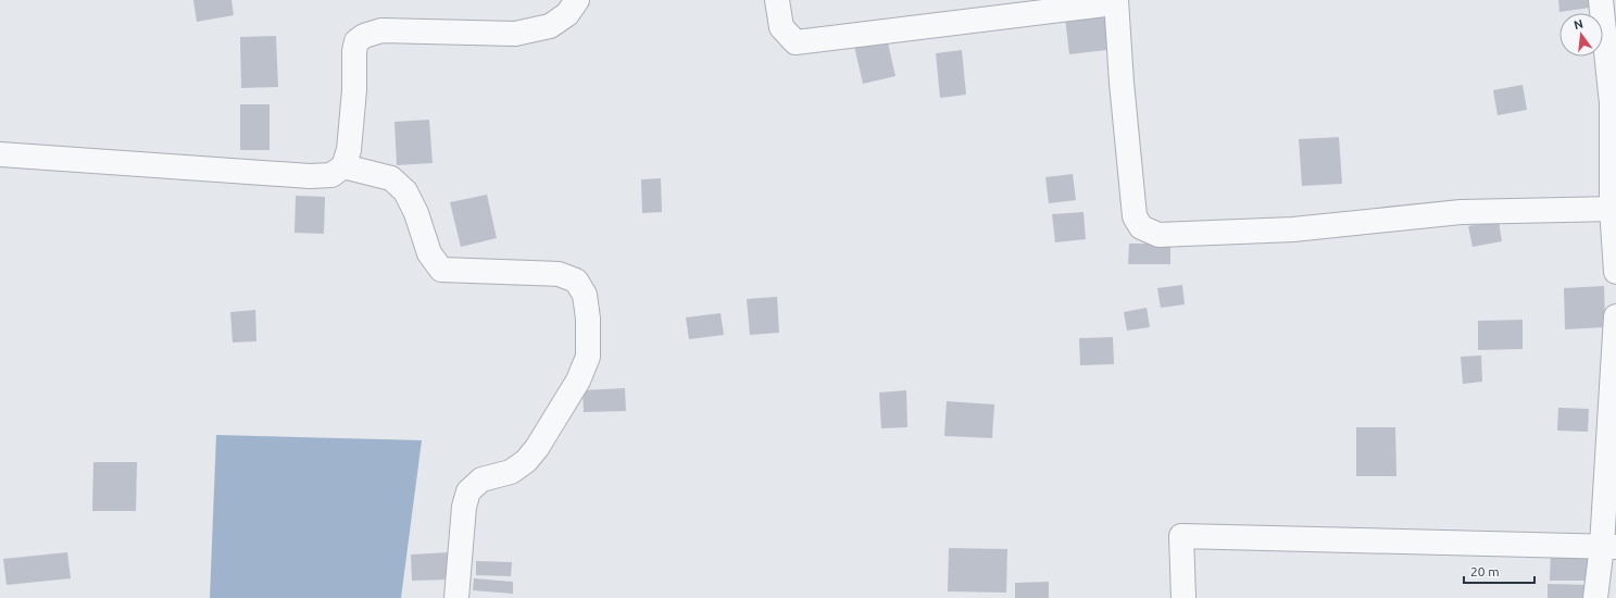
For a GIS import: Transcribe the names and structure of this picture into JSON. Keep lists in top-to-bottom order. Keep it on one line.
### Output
{"scale_bar":"20 m","north":"top"}
